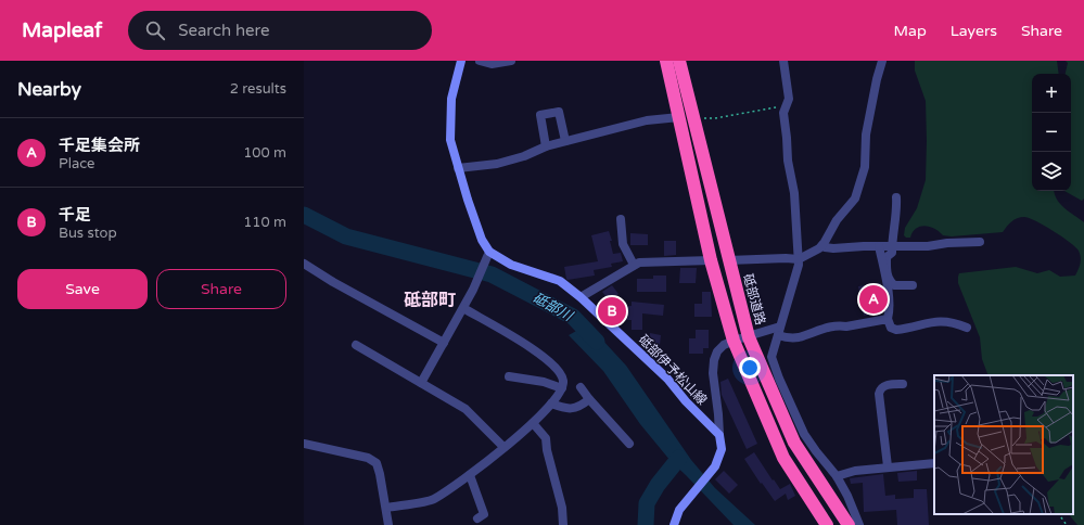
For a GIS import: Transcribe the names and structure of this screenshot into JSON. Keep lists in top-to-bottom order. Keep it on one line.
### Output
{"streets":{"highway":["砥部道路"],"main road":["砥部伊予松山線"]},"districts":["砥部町"],"water":["砥部川"],"page":{"header":"Mapleaf","search":"Search here","nav":["Map","Layers","Share"],"heading":["Nearby","2 results"],"map_buttons":["+","−"],"list":[{"mark":"A","name":"千足集会所","note":"Place","value":"100 m"},{"mark":"B","name":"千足","note":"Bus stop","value":"110 m"}],"buttons":["Save","Share"],"pins":["A","B"]}}
